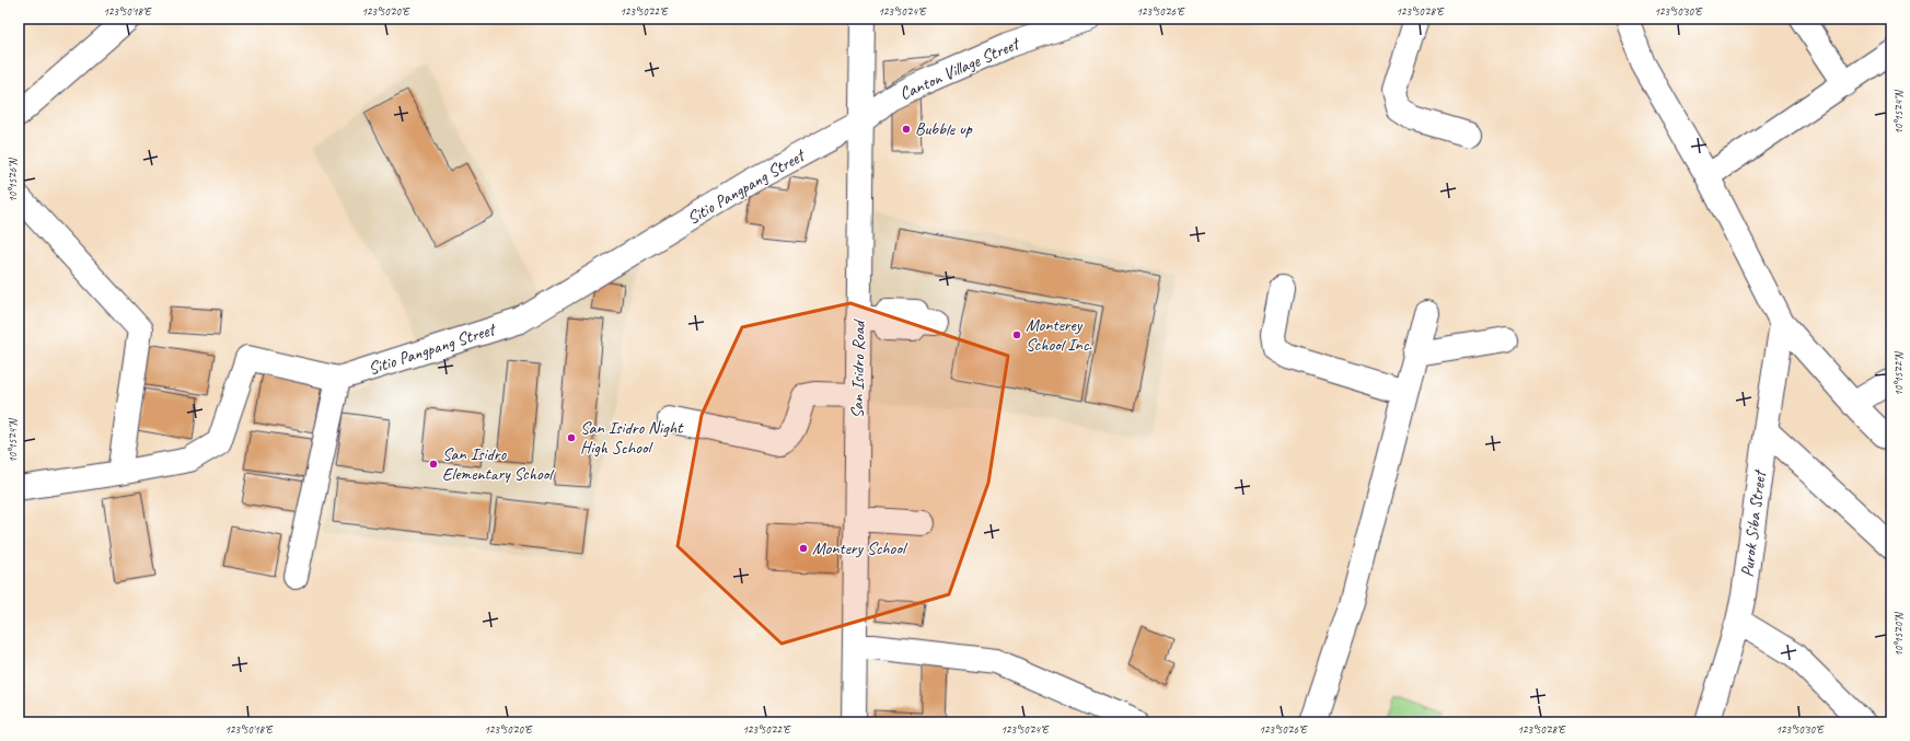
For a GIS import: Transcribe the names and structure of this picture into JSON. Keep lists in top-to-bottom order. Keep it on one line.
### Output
{"streets":{"street":["Canton Village Street","Sitio Pangpang Street","San Isidro Road","Purok Siba Street"]},"crossings":[["Canton Village Street","Sitio Pangpang Street"],["Canton Village Street","San Isidro Road"],["Sitio Pangpang Street","San Isidro Road"]],"places":["Bubble up","Monterey School Inc.","San Isidro Night High School","San Isidro Elementary School","Montery School"],"coordinates":["123°50'18\"E","123°50'20\"E","123°50'22\"E","123°50'24\"E","123°50'26\"E","123°50'28\"E","123°50'30\"E","10°15'24\"N","10°15'26\"N","10°15'22\"N","10°15'20\"N"]}
